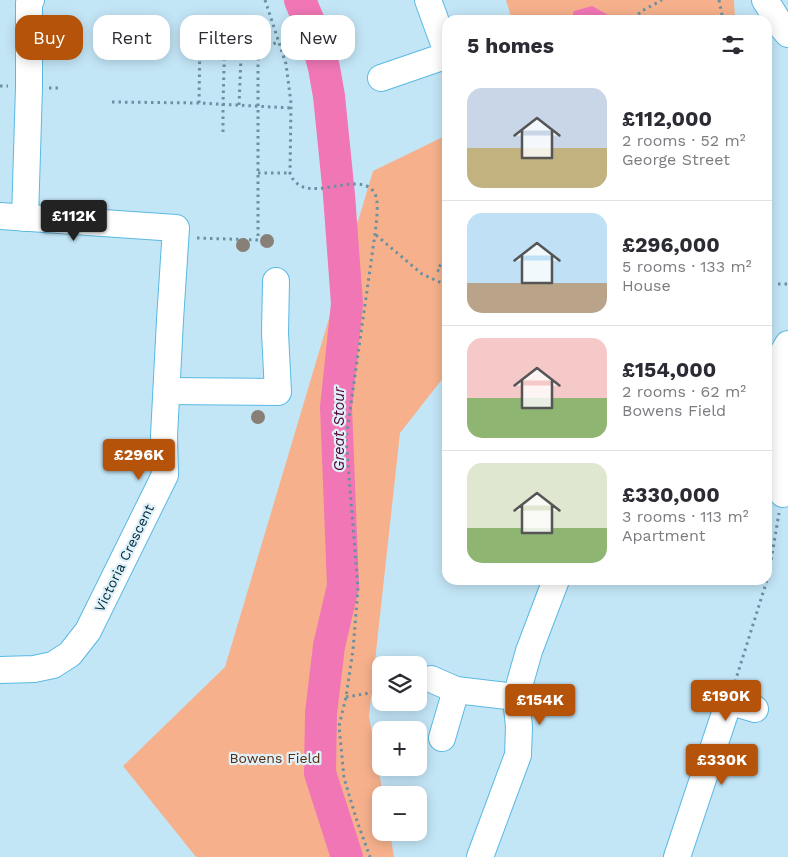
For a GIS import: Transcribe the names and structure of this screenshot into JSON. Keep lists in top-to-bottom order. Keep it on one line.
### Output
{"streets":{"street":["Victoria Crescent"]},"water":["Great Stour"],"parks":["Bowens Field"],"page":{"chip":["Buy","Rent","Filters","New"],"heading":"5 homes","list":[{"name":"£112,000","note":"2 rooms · 52 m² · George Street"},{"name":"£296,000","note":"5 rooms · 133 m² · House"},{"name":"£154,000","note":"2 rooms · 62 m² · Bowens Field"},{"name":"£330,000","note":"3 rooms · 113 m² · Apartment"}],"price":["£112K","£296K","£190K","£154K","£330K"],"map_buttons":["+","−"]}}
